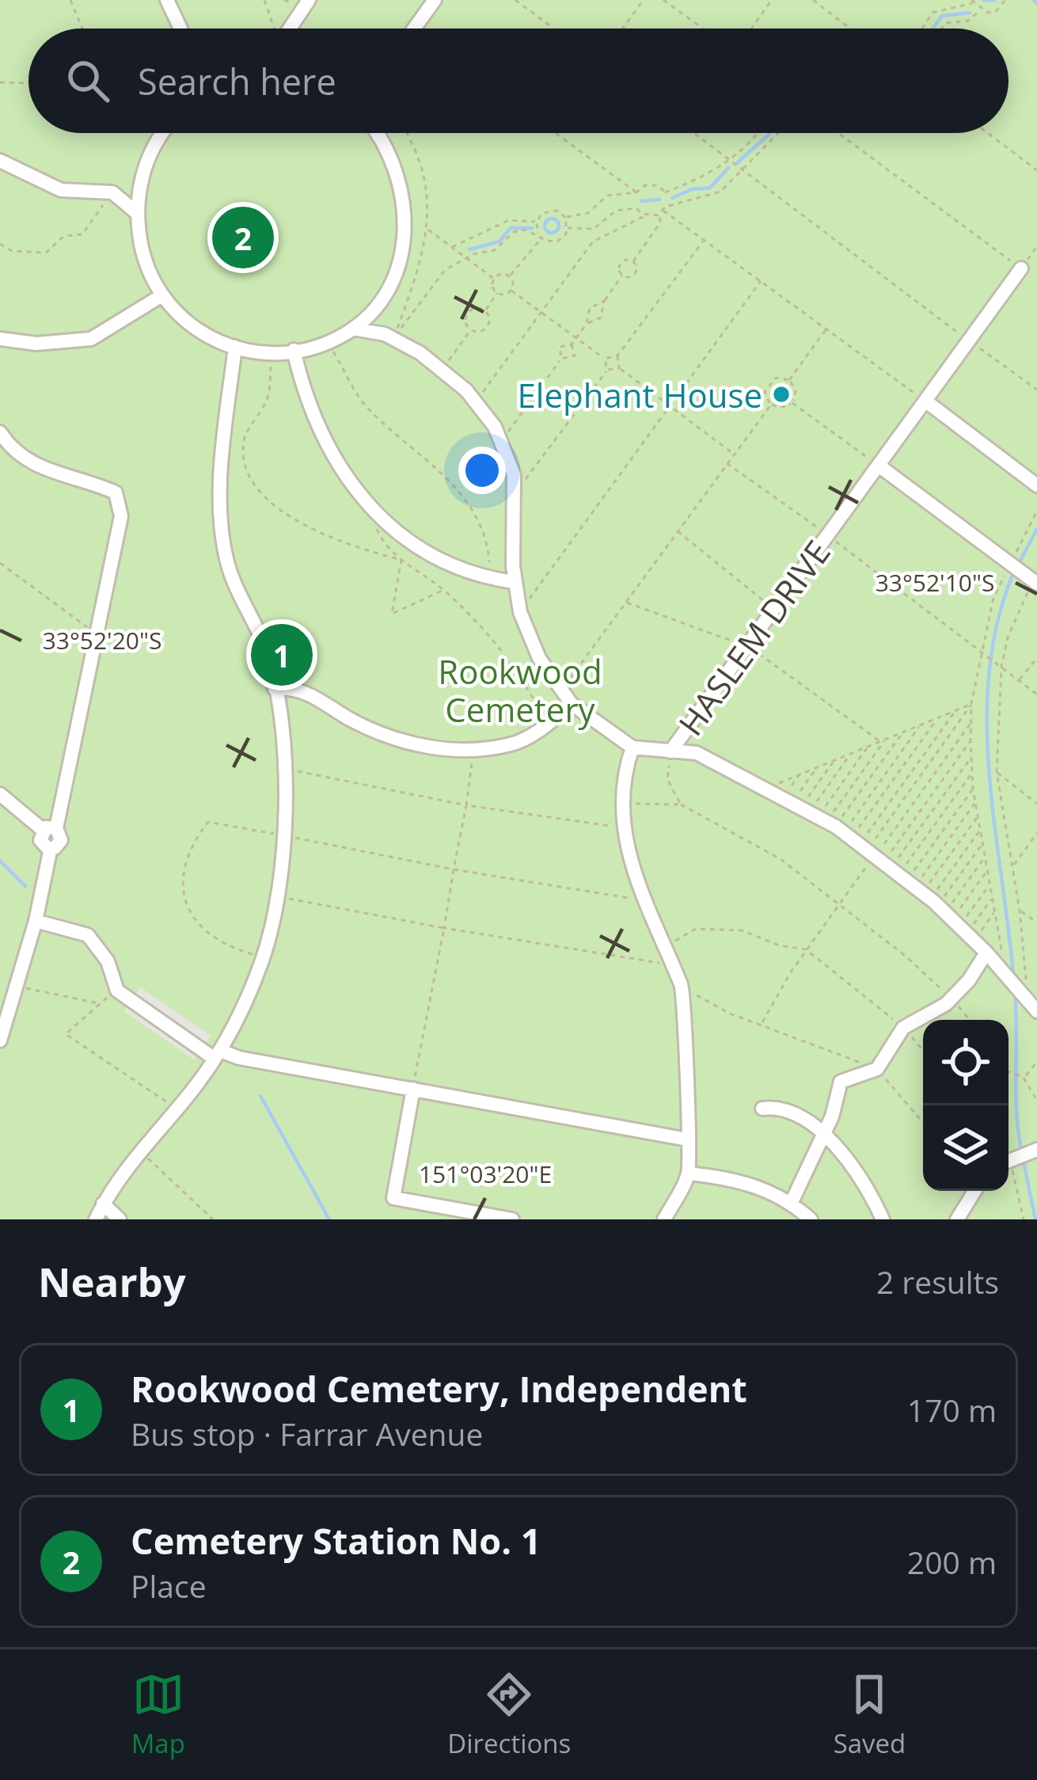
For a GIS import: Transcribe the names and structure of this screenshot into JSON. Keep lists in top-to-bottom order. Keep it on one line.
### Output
{"streets":{"street":["HASLEM DRIVE"]},"parks":["Rookwood Cemetery"],"places":["Elephant House"],"page":{"search":"Search here","pins":["2","1"],"heading":["Nearby","2 results"],"list":[{"mark":"1","name":"Rookwood Cemetery, Independent","note":"Bus stop · Farrar Avenue","value":"170 m"},{"mark":"2","name":"Cemetery Station No. 1","note":"Place","value":"200 m"}],"nav":["Map","Directions","Saved"]},"coordinates":["33°52'10\"S","33°52'20\"S","151°03'20\"E"]}
